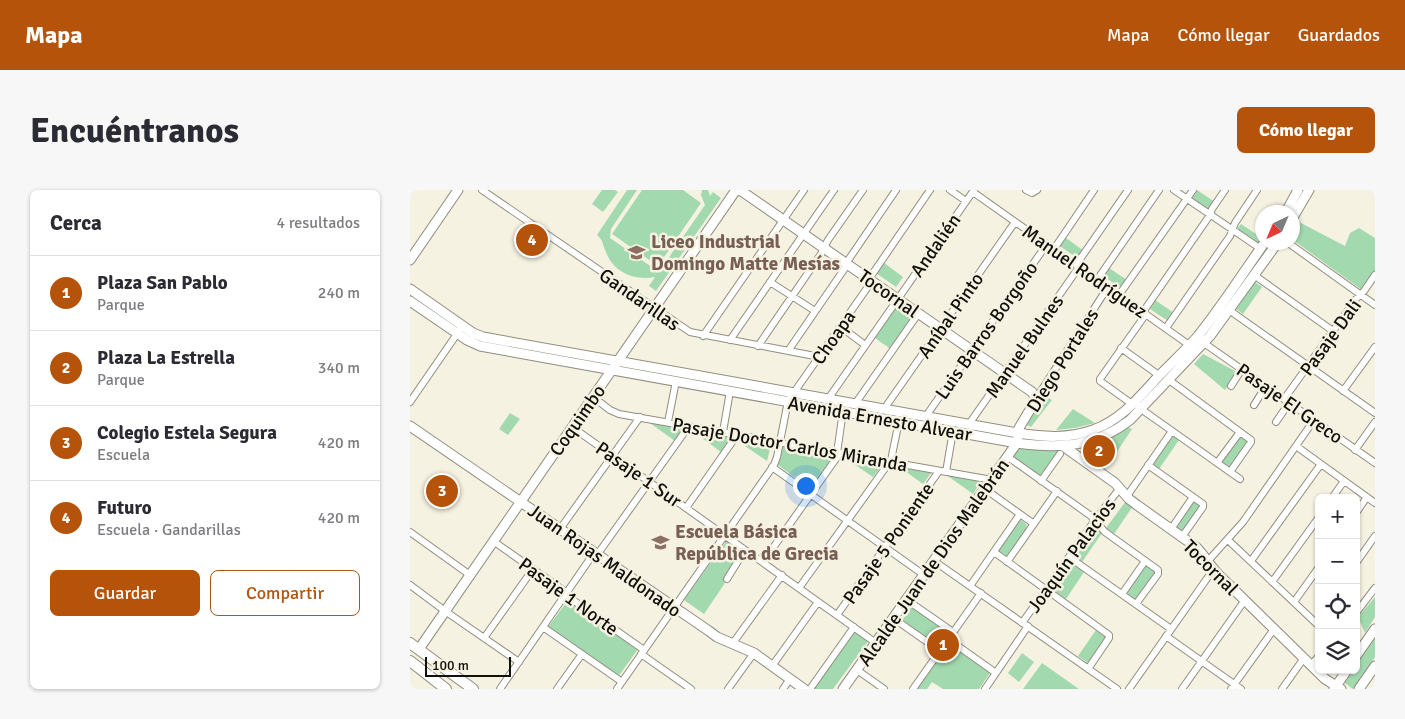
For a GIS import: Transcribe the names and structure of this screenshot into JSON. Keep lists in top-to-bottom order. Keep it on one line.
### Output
{"streets":{"street":["Andalién","Manuel Rodríguez","Tocornal","Gandarillas","Aníbal Pinto","Luis Barros Borgoño","Choapa","Pasaje Dali","Manuel Bulnes","Diego Portales","Pasaje El Greco","Avenida Ernesto Alvear","Coquimbo","Pasaje Doctor Carlos Miranda","Pasaje 1 Sur","Pasaje 5 Poniente","Joaquín Palacios","Juan Rojas Maldonado","Alcalde Juan de Dios Malebrán","Pasaje 1 Norte"]},"crossings":[["Andalién","Manuel Rodríguez"],["Andalién","Tocornal"],["Andalién","Avenida Ernesto Alvear"],["Manuel Rodríguez","Aníbal Pinto"],["Manuel Rodríguez","Luis Barros Borgoño"],["Manuel Rodríguez","Manuel Bulnes"],["Manuel Rodríguez","Diego Portales"],["Manuel Rodríguez","Avenida Ernesto Alvear"],["Tocornal","Aníbal Pinto"],["Tocornal","Luis Barros Borgoño"],["Tocornal","Choapa"],["Tocornal","Manuel Bulnes"],["Tocornal","Diego Portales"],["Tocornal","Avenida Ernesto Alvear"],["Tocornal","Joaquín Palacios"],["Gandarillas","Choapa"],["Gandarillas","Coquimbo"],["Aníbal Pinto","Avenida Ernesto Alvear"],["Luis Barros Borgoño","Avenida Ernesto Alvear"],["Choapa","Avenida Ernesto Alvear"],["Pasaje Dali","Pasaje El Greco"],["Manuel Bulnes","Avenida Ernesto Alvear"],["Diego Portales","Avenida Ernesto Alvear"],["Diego Portales","Alcalde Juan de Dios Malebrán"],["Pasaje El Greco","Avenida Ernesto Alvear"],["Avenida Ernesto Alvear","Coquimbo"],["Avenida Ernesto Alvear","Pasaje 5 Poniente"],["Avenida Ernesto Alvear","Alcalde Juan de Dios Malebrán"],["Coquimbo","Pasaje Doctor Carlos Miranda"],["Coquimbo","Pasaje 1 Sur"],["Coquimbo","Juan Rojas Maldonado"],["Coquimbo","Pasaje 1 Norte"],["Pasaje Doctor Carlos Miranda","Pasaje 5 Poniente"],["Pasaje Doctor Carlos Miranda","Alcalde Juan de Dios Malebrán"],["Pasaje 1 Sur","Pasaje 5 Poniente"],["Pasaje 1 Sur","Alcalde Juan de Dios Malebrán"]],"places":{"school or university":["Liceo Industrial Domingo Matte Mesías","Escuela Básica República de Grecia"]},"scale_bar":"100 m","north":"bottom left","page":{"header":"Mapa","nav":["Mapa","Cómo llegar","Guardados"],"buttons":["Cómo llegar",["Guardar","Compartir"]],"title":"Encuéntranos","heading":["Cerca","4 resultados"],"pins":["4","2","3","1"],"list":[{"mark":"1","name":"Plaza San Pablo","note":"Parque","value":"240 m"},{"mark":"2","name":"Plaza La Estrella","note":"Parque","value":"340 m"},{"mark":"3","name":"Colegio Estela Segura","note":"Escuela","value":"420 m"},{"mark":"4","name":"Futuro","note":"Escuela · Gandarillas","value":"420 m"}],"map_buttons":["+","−"],"scale":"100 m"}}
